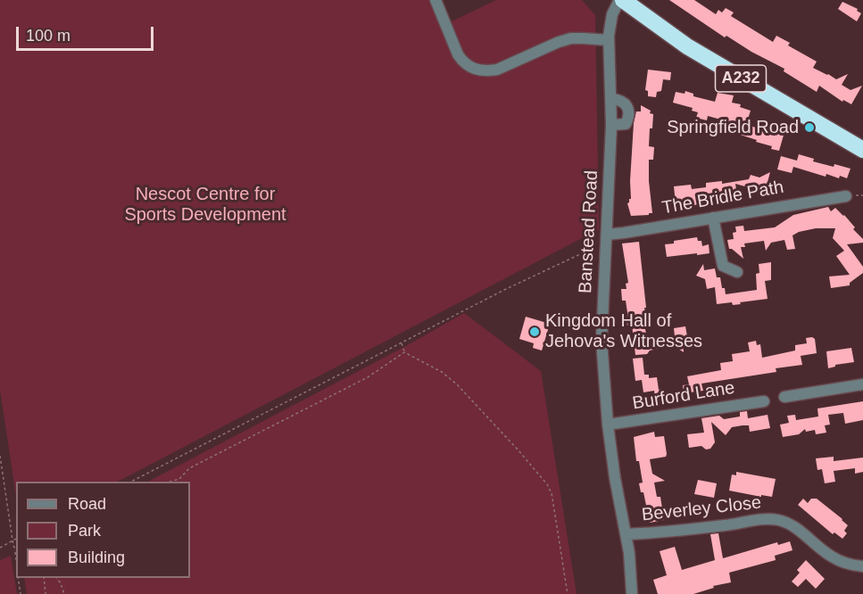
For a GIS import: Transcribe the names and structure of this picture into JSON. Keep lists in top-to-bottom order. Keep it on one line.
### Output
{"streets":{"highway":["A232"],"street":["The Bridle Path","Banstead Road","Burford Lane","Beverley Close"]},"crossings":[["A232","Banstead Road"],["The Bridle Path","Banstead Road"],["Banstead Road","Burford Lane"],["Banstead Road","Beverley Close"]],"parks":["Nescot Centre for Sports Development"],"places":["Springfield Road","Kingdom Hall of Jehova's Witnesses"],"legend":["Road","Park","Building"],"scale_bar":"100 m"}
